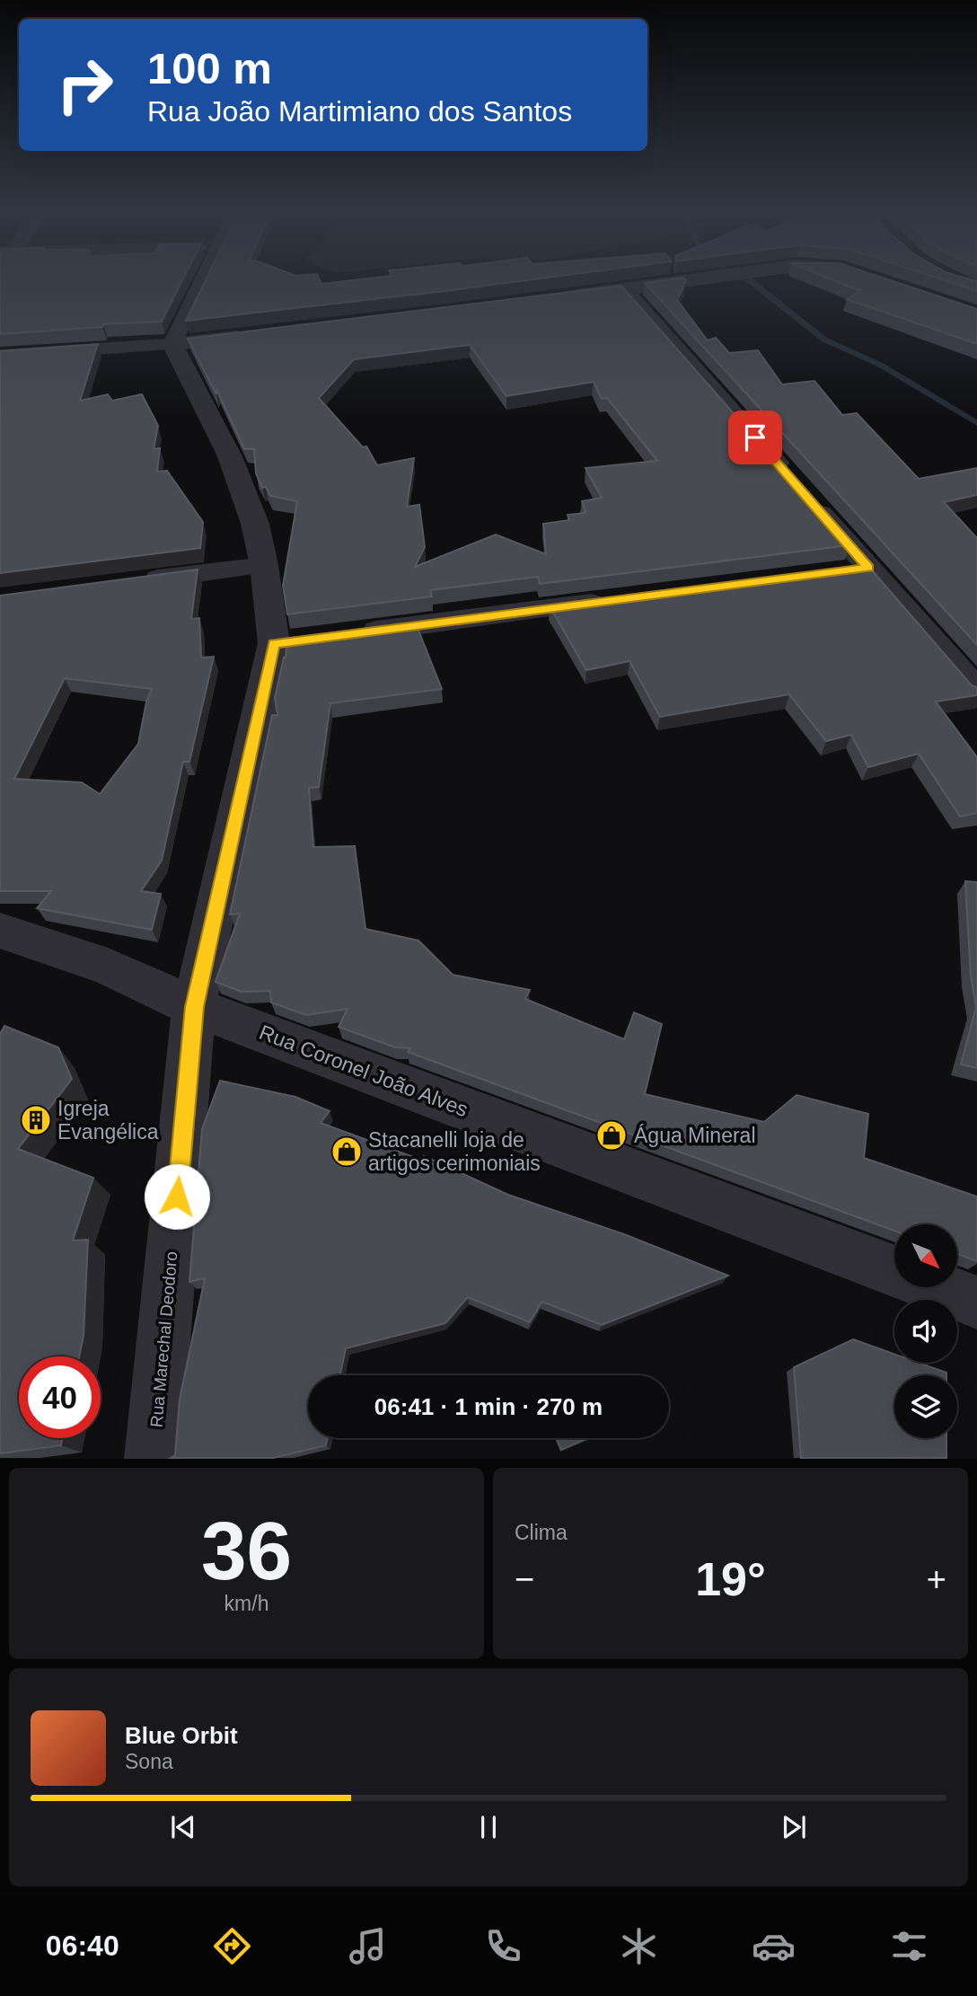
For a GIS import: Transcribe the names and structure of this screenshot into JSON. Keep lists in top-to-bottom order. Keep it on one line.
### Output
{"streets":{"street":["Rua Coronel João Alves","Rua Marechal Deodoro"]},"crossings":[["Rua Coronel João Alves","Rua Marechal Deodoro"]],"places":{"building":["Igreja Evangélica"],"shop":["Água Mineral","Stacanelli loja de artigos cerimoniais"]},"north":"bottom right","page":{"turn":["100 m","Rua João Martimiano dos Santos"],"limit":"40","trip":"06:41 · 1 min · 270 m","tile":[["36","km/h"],"Clima"],"heat":["−","19°","+"],"song":["Blue Orbit","Sona"],"tabs":"06:40"}}
